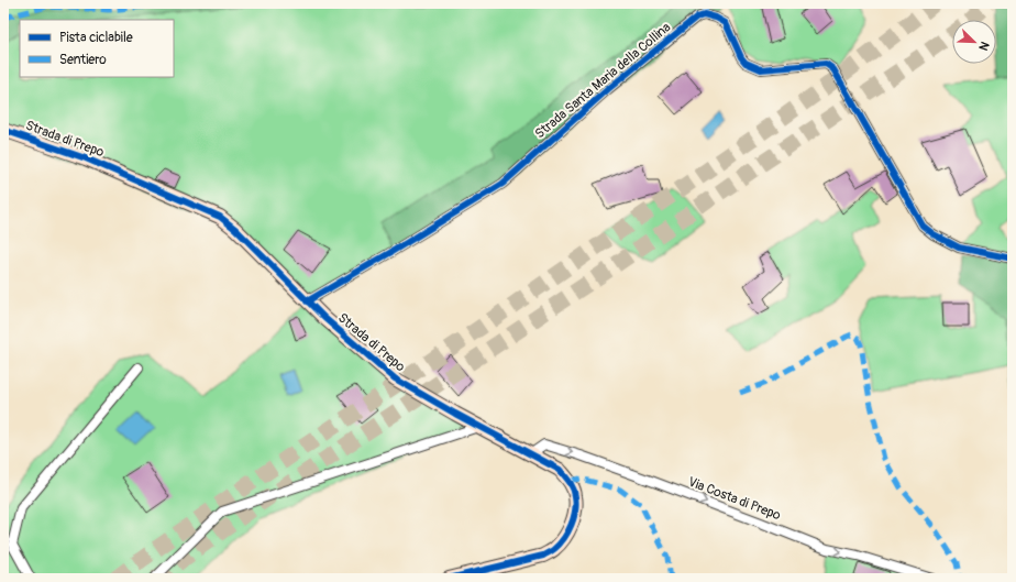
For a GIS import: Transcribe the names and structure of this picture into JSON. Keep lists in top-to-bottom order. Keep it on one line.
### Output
{"streets":{"street":["Strada Santa Maria della Collina","Strada di Prepo","Via Costa di Prepo"]},"crossings":[["Strada Santa Maria della Collina","Strada di Prepo"],["Strada di Prepo","Via Costa di Prepo"]],"one_way":["Via Costa di Prepo"],"legend":["Pista ciclabile","Sentiero"],"north":"bottom right"}
